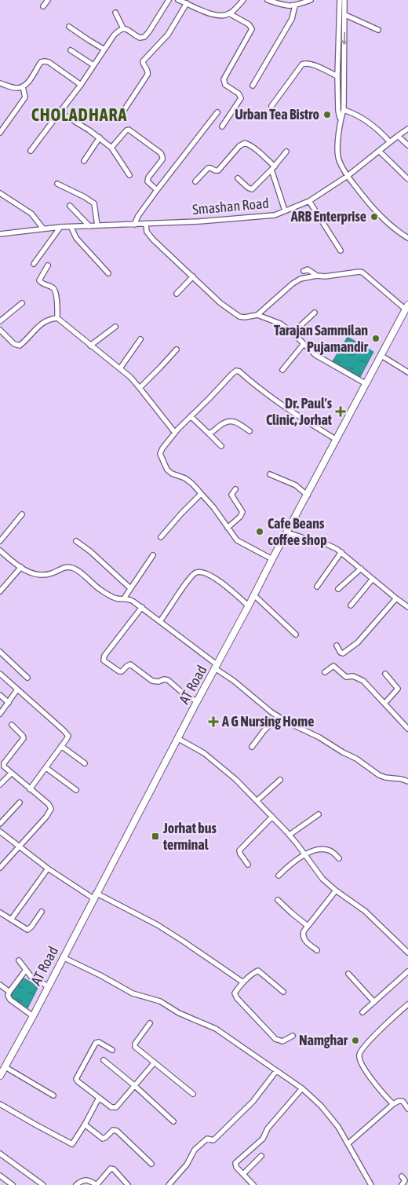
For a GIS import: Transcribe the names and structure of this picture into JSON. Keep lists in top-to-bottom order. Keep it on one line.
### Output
{"streets":{"highway":["AT Road"],"street":["Smashan Road"]},"districts":["CHOLADHARA"],"places":{"other":["Urban Tea Bistro","ARB Enterprise","Tarajan Sammilan Pujamandir","Cafe Beans coffee shop","Namghar"],"health":["Dr. Paul's Clinic, Jorhat","A G Nursing Home"],"transit":["Jorhat bus terminal"]}}
